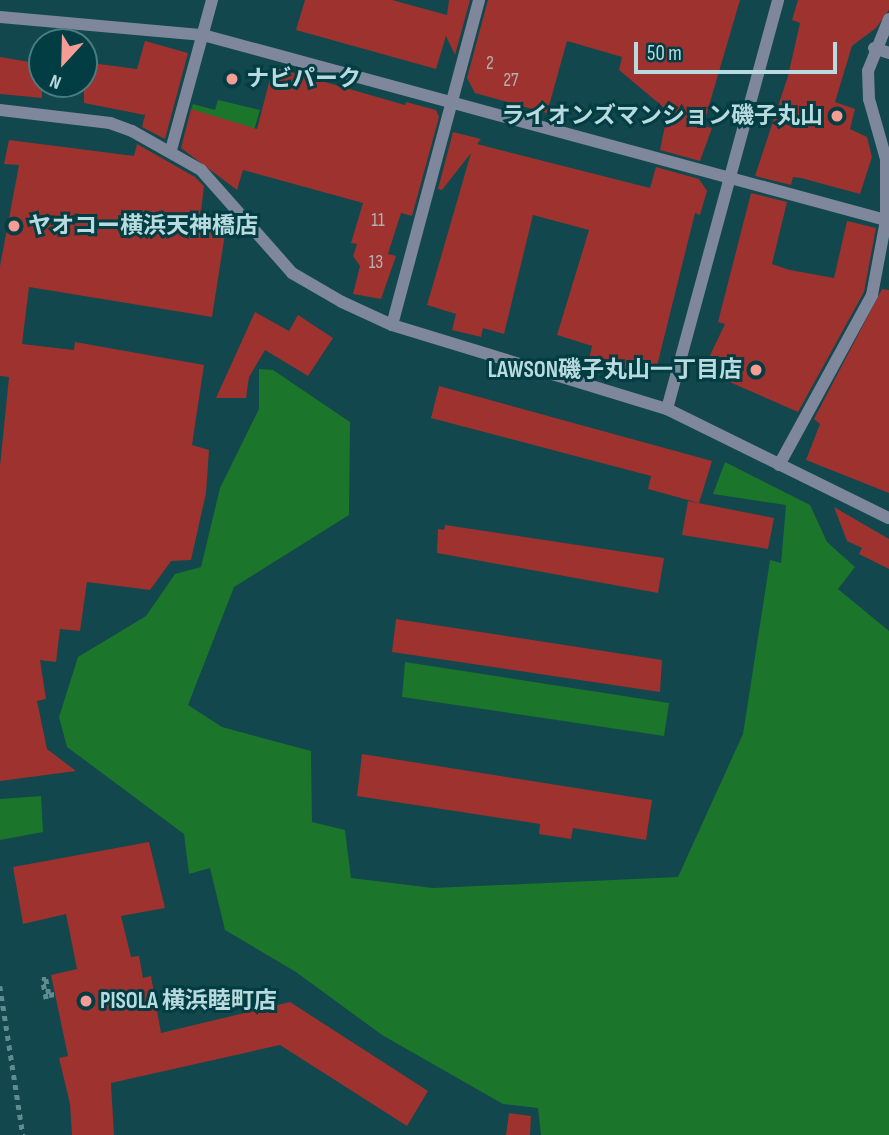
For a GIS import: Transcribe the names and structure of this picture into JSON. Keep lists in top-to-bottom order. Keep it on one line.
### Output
{"places":["ナビパーク","ライオンズマンション磯子丸山","ヤオコー横浜天神橋店","LAWSON磯子丸山一丁目店","PISOLA 横浜睦町店"],"house_numbers":["2","27","11","13"],"scale_bar":"50 m","north":"bottom"}
